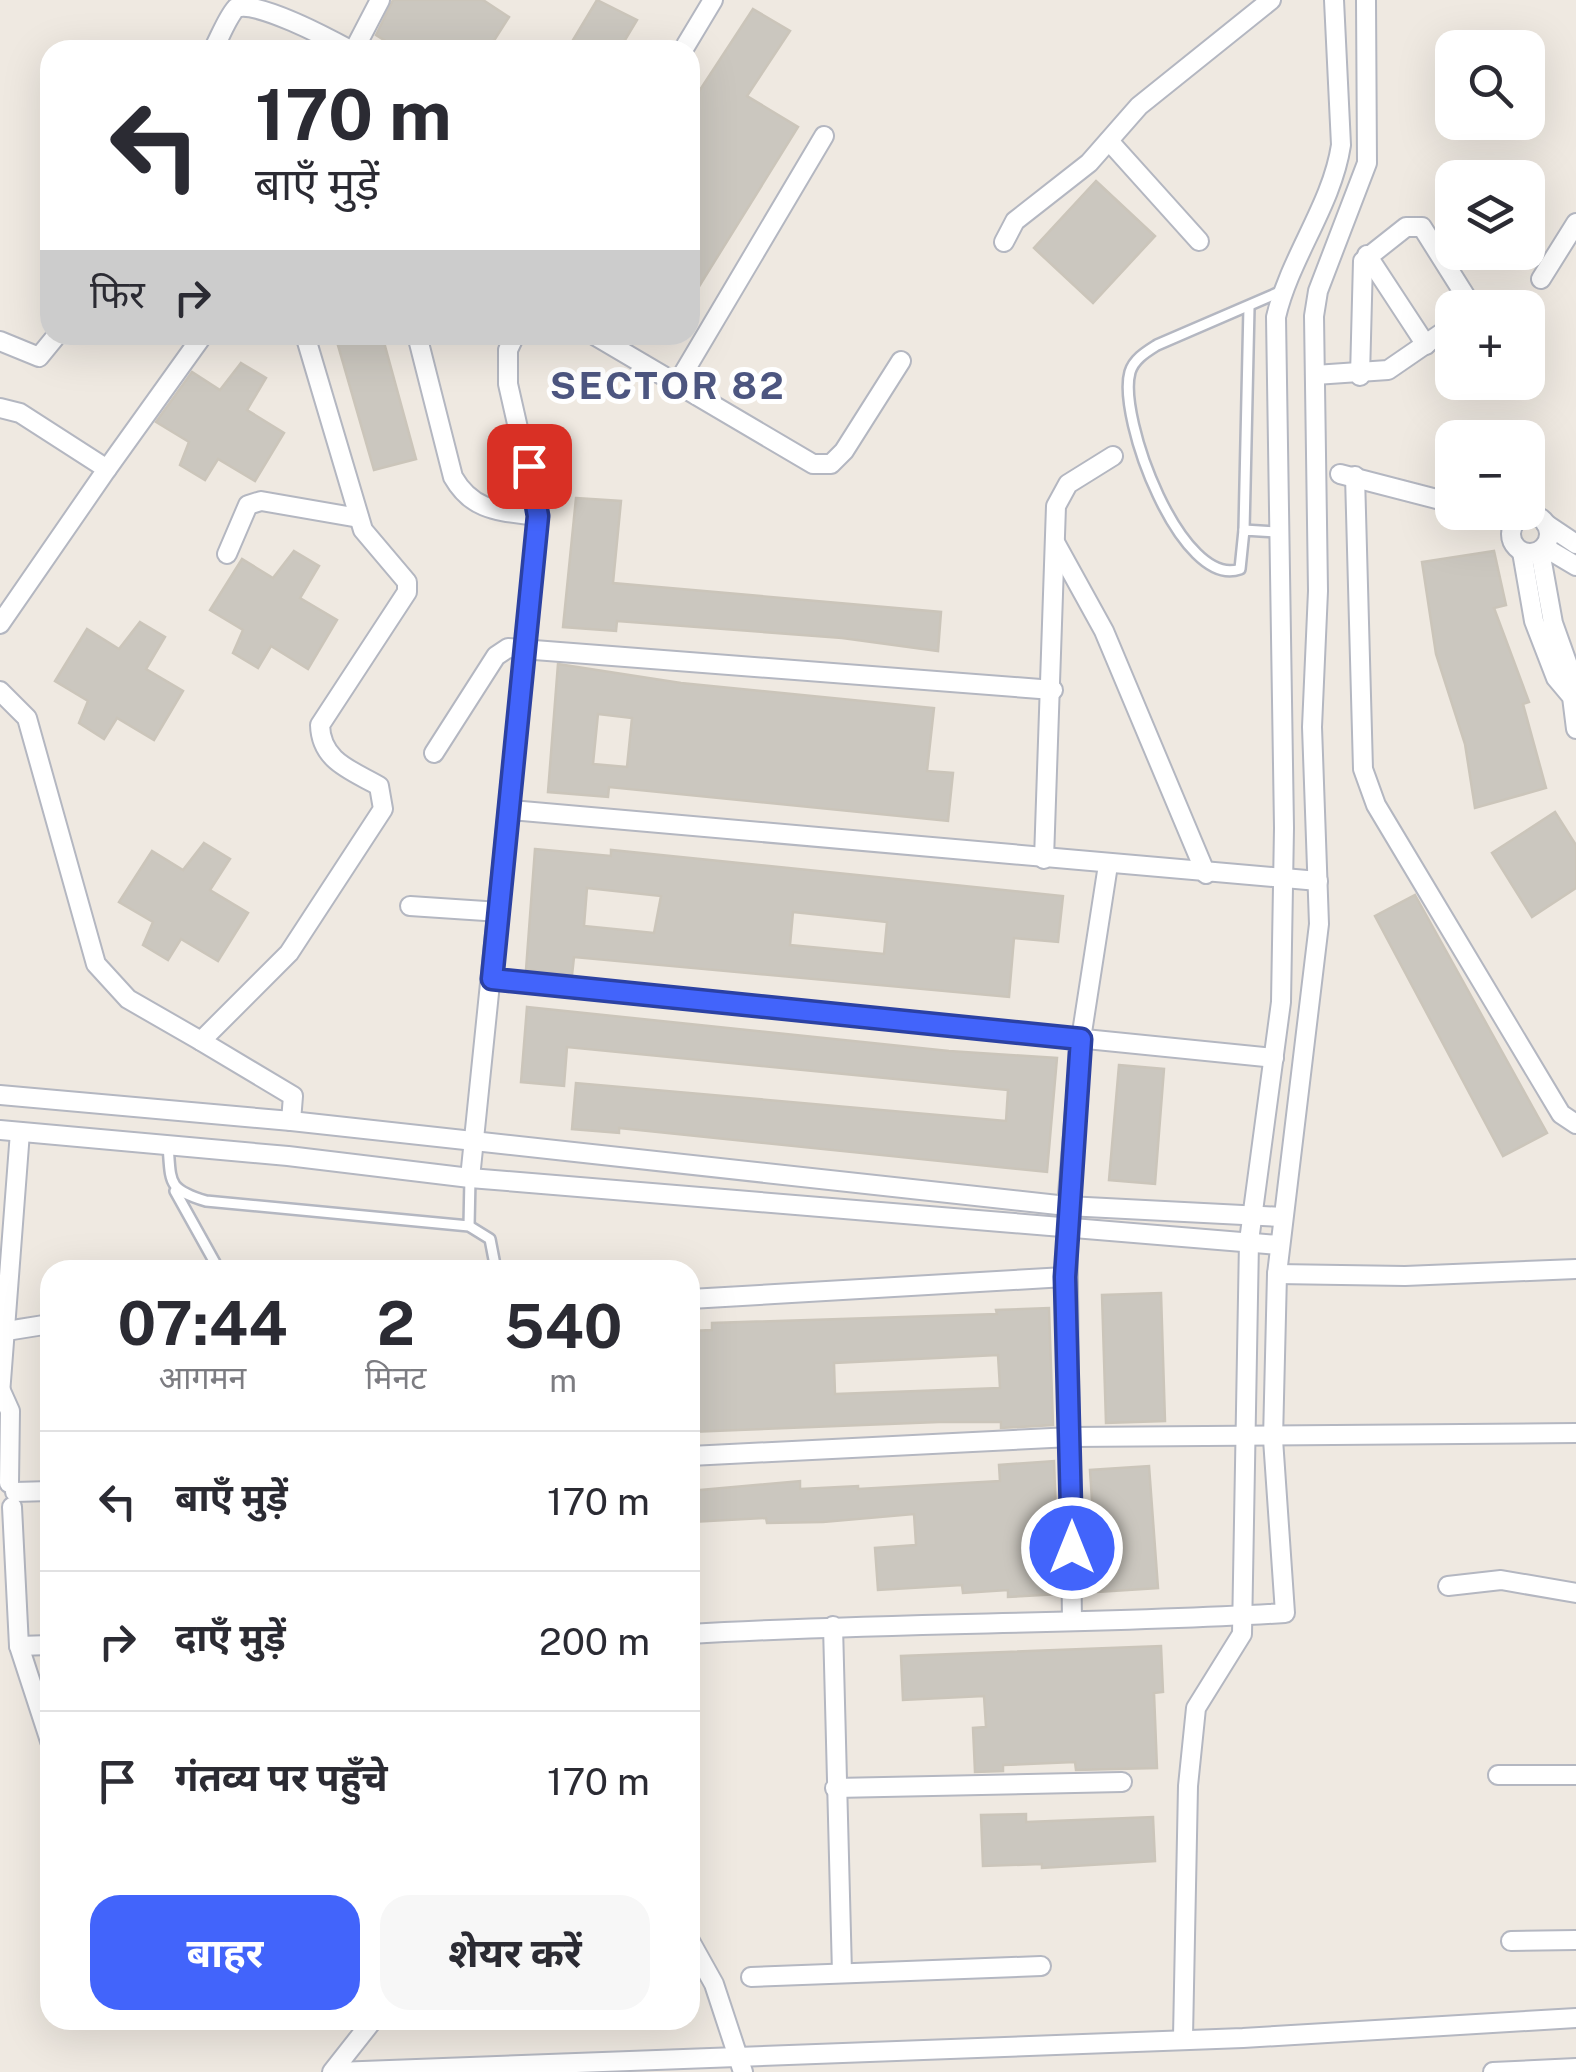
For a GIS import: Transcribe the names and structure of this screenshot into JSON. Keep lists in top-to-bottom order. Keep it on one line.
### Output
{"districts":["SECTOR 82"],"page":{"map_buttons":["+","−"],"turn":["170 m","बाएँ मुड़ें"],"then":"फिर","eta":["07:44","आगमन","2","मिनट","540","m"],"list":[{"name":"बाएँ मुड़ें","value":"170 m"},{"name":"दाएँ मुड़ें","value":"200 m"},{"name":"गंतव्य पर पहुँचे","value":"170 m"}],"buttons":["बाहर","शेयर करें"]}}
